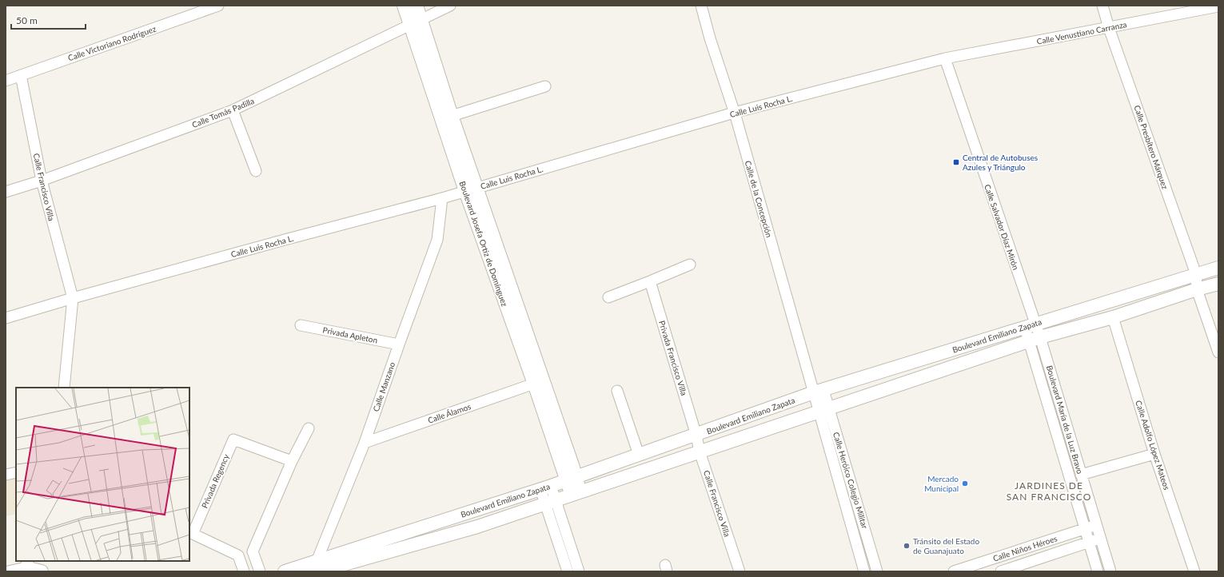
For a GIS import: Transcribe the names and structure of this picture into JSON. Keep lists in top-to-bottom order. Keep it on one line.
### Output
{"streets":{"street":["Calle Venustiano Carranza","Calle Victoriano Rodríguez","Calle Luis Rocha L.","Calle Tomás Padilla","Calle Presbítero Márquez","Calle Francisco Villa","Calle de la Concepción","Calle Salvador Díaz Mirón","Boulevard Josefa Ortiz de Domínguez","Privada Apleton","Boulevard Emiliano Zapata","Privada Francisco Villa","Calle Manzano","Calle Álamos","Boulevard María de la Luz Bravo","Calle Adolfo López Mateos","Calle Heróico Colegio Militar","Privada Regency","Calle Niños Héroes"]},"crossings":[["Calle Venustiano Carranza","Calle Luis Rocha L."],["Calle Venustiano Carranza","Calle Presbítero Márquez"],["Calle Venustiano Carranza","Calle Salvador Díaz Mirón"],["Calle Victoriano Rodríguez","Calle Francisco Villa"],["Calle Luis Rocha L.","Calle Francisco Villa"],["Calle Luis Rocha L.","Calle de la Concepción"],["Calle Luis Rocha L.","Calle Salvador Díaz Mirón"],["Calle Luis Rocha L.","Boulevard Josefa Ortiz de Domínguez"],["Calle Luis Rocha L.","Calle Manzano"],["Calle Tomás Padilla","Calle Francisco Villa"],["Calle Tomás Padilla","Boulevard Josefa Ortiz de Domínguez"],["Calle Presbítero Márquez","Boulevard Emiliano Zapata"],["Calle Francisco Villa","Boulevard Emiliano Zapata"],["Calle Francisco Villa","Privada Francisco Villa"],["Calle de la Concepción","Boulevard Emiliano Zapata"],["Calle de la Concepción","Calle Heróico Colegio Militar"],["Calle Salvador Díaz Mirón","Boulevard Emiliano Zapata"],["Calle Salvador Díaz Mirón","Boulevard María de la Luz Bravo"],["Boulevard Josefa Ortiz de Domínguez","Boulevard Emiliano Zapata"],["Boulevard Josefa Ortiz de Domínguez","Calle Álamos"],["Privada Apleton","Calle Manzano"],["Boulevard Emiliano Zapata","Privada Francisco Villa"],["Boulevard Emiliano Zapata","Calle Manzano"],["Boulevard Emiliano Zapata","Boulevard María de la Luz Bravo"],["Boulevard Emiliano Zapata","Calle Adolfo López Mateos"],["Boulevard Emiliano Zapata","Calle Heróico Colegio Militar"],["Calle Manzano","Calle Álamos"],["Boulevard María de la Luz Bravo","Calle Niños Héroes"]],"districts":["JARDINES DE SAN FRANCISCO"],"places":{"transit":["Central de Autobuses Azules y Triángulo"],"other":["Mercado Municipal","Tránsito del Estado de Guanajuato"]},"scale_bar":"50 m"}
